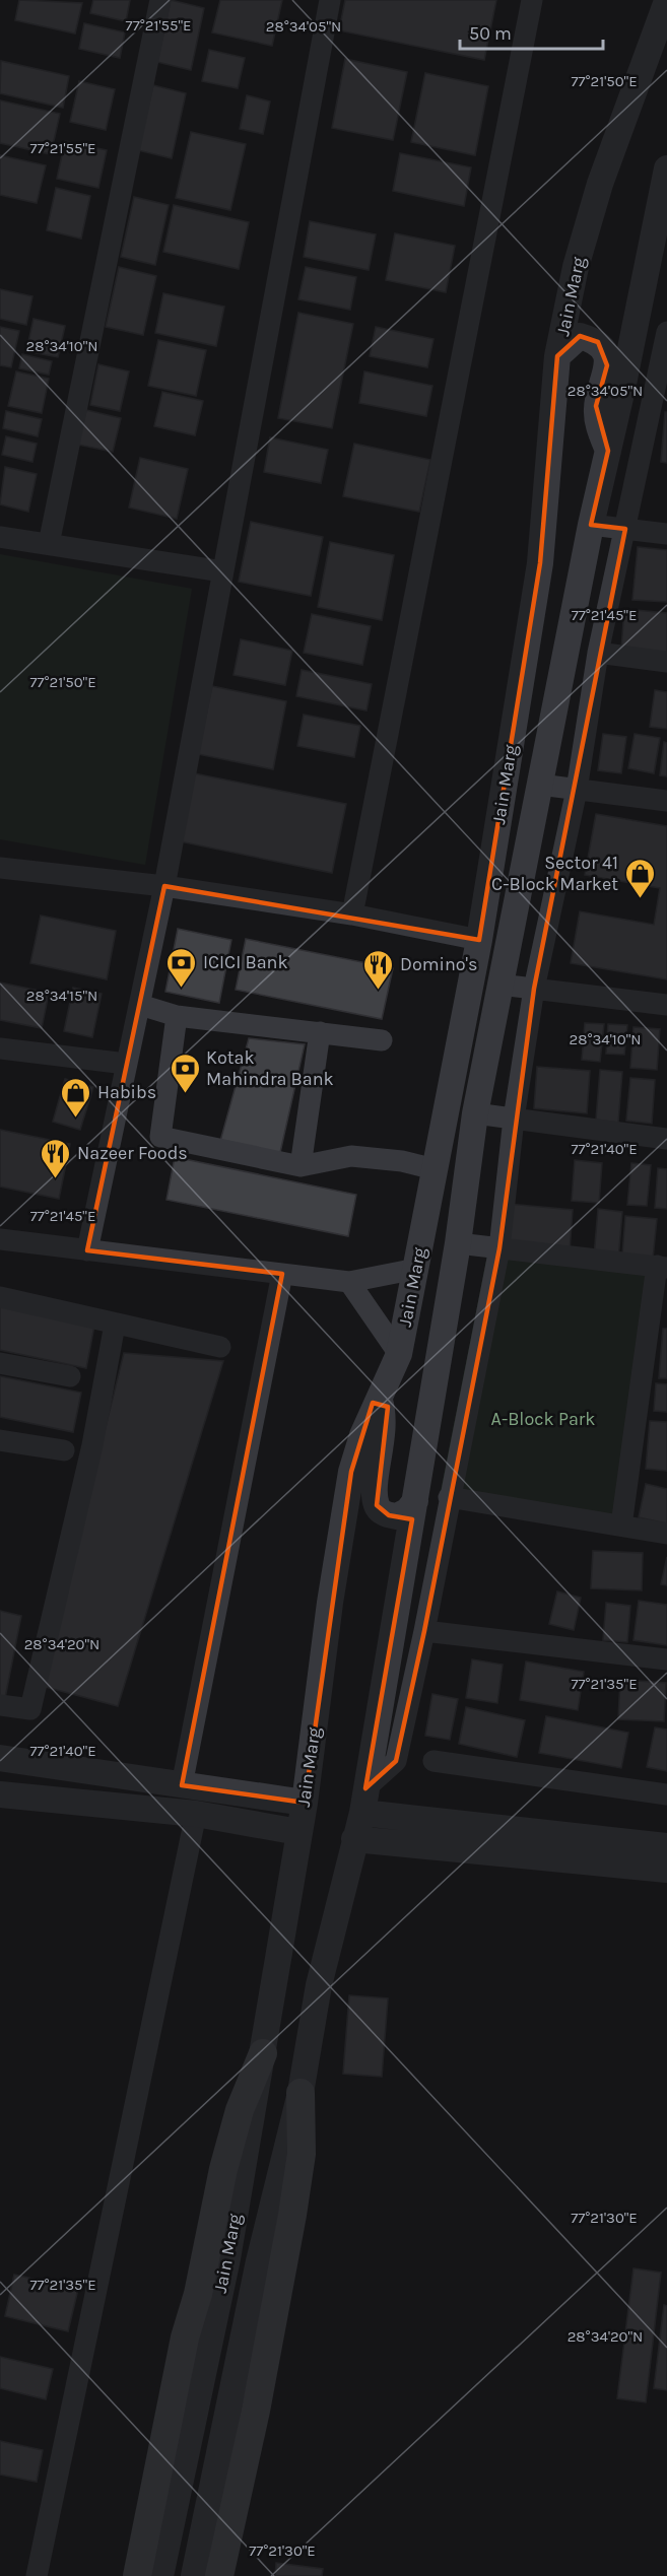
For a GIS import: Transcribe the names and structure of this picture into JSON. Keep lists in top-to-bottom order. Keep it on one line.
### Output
{"streets":{"street":["Jain Marg"]},"parks":["A-Block Park"],"places":{"shop":["Sector 41 C-Block Market","Habibs"],"bank":["ICICI Bank","Kotak Mahindra Bank"],"restaurant":["Domino's","Nazeer Foods"]},"scale_bar":"50 m","coordinates":["77°21'55\"E","28°34'05\"N","77°21'50\"E","28°34'10\"N","77°21'45\"E","28°34'15\"N","77°21'40\"E","28°34'20\"N","77°21'35\"E","77°21'30\"E"]}
